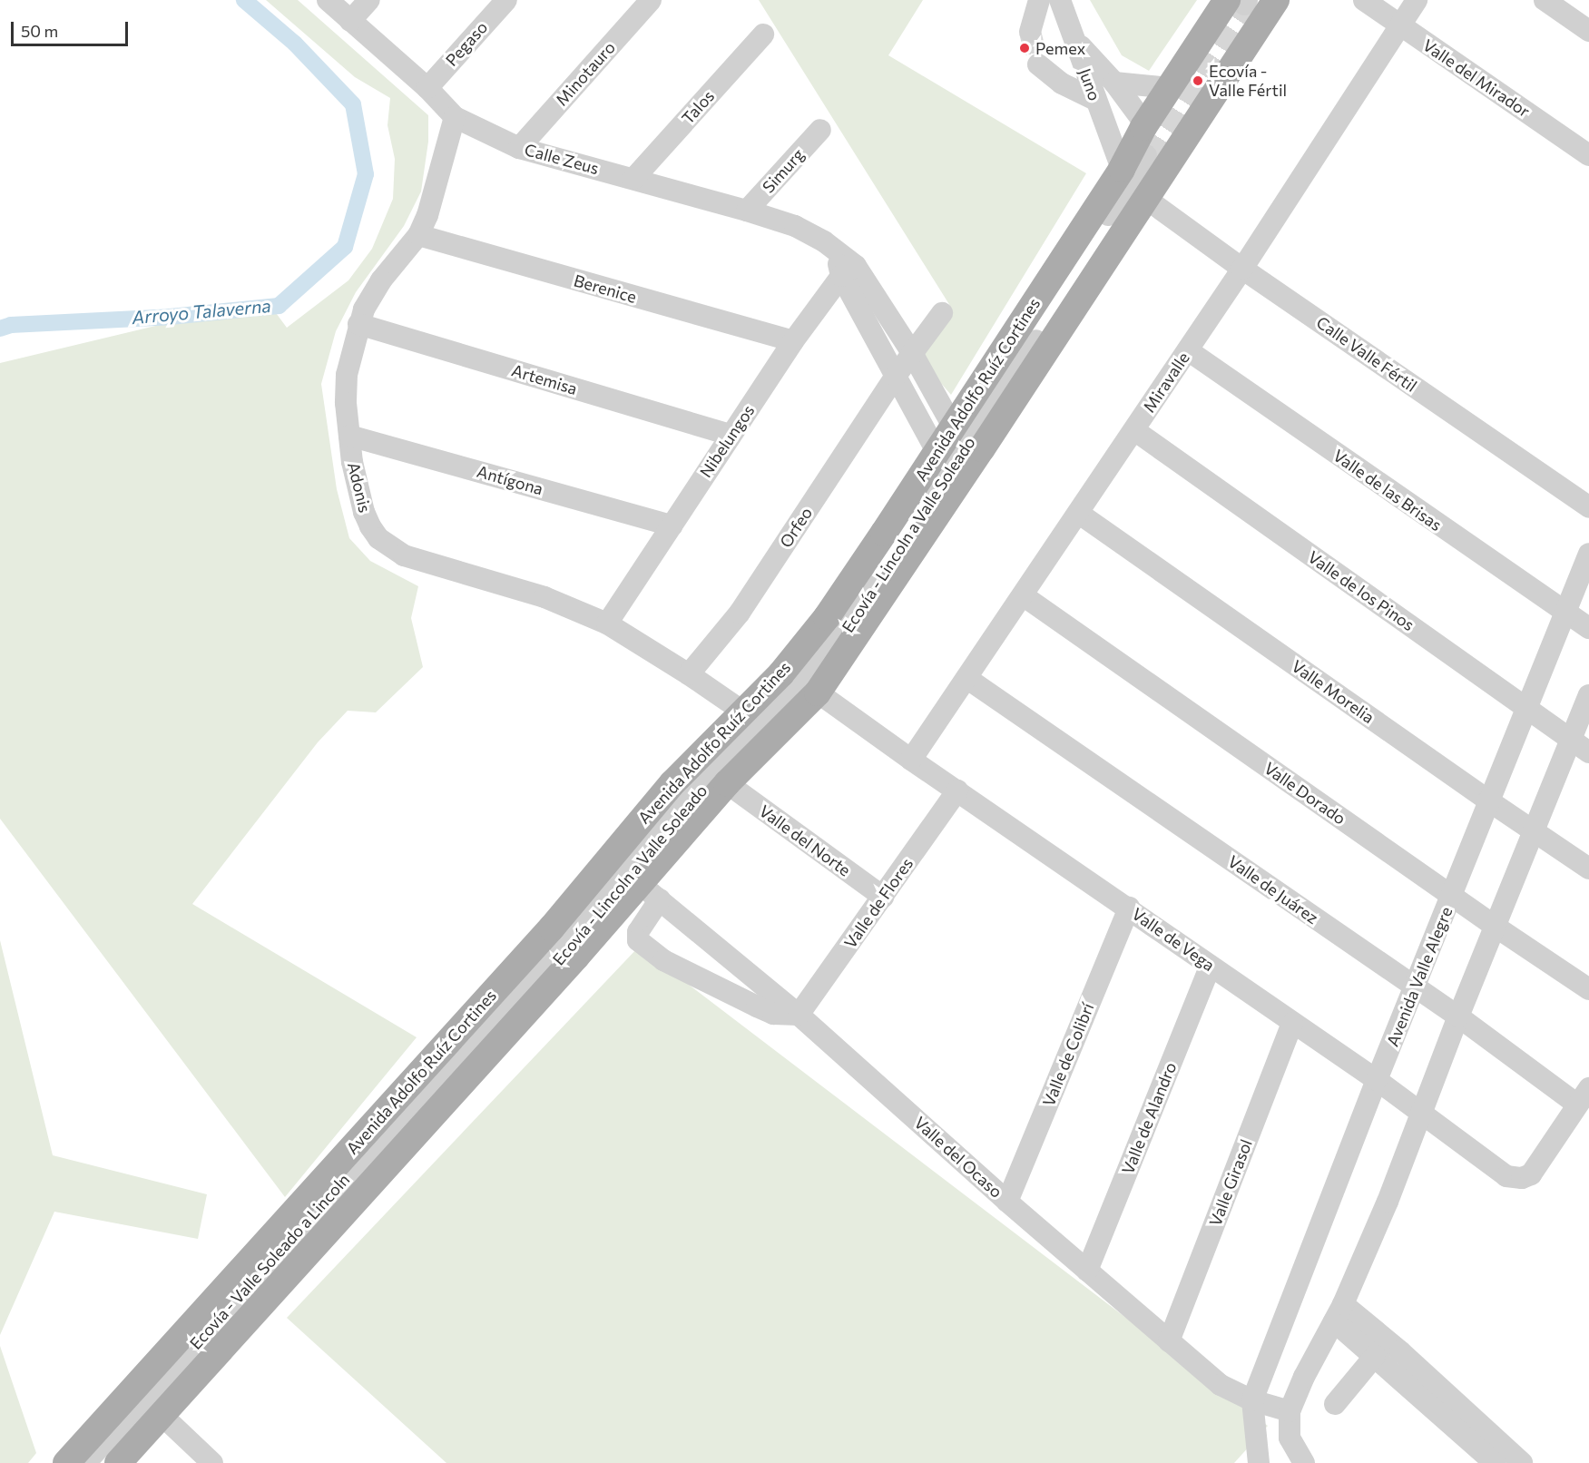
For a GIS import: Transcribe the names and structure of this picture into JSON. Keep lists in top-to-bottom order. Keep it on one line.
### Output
{"streets":{"main road":["Avenida Adolfo Ruíz Cortines"],"street":["Pegaso","Minotauro","Valle del Mirador","Juno","Talos","Calle Zeus","Simurg","Berenice","Calle Valle Fértil","Artemisa","Miravalle","Nibelungos","Antígona","Adonis","Valle de las Brisas","Orfeo","Ecovía - Lincoln a Valle Soleado","Valle de los Pinos","Valle Morelia","Valle Dorado","Valle del Norte","Valle de Juárez","Valle de Flores","Valle de Vega","Avenida Valle Alegre","Valle de Colibrí","Valle de Alandro","Valle del Ocaso","Valle Girasol","Ecovía - Valle Soleado a Lincoln"]},"crossings":[["Pegaso","Calle Zeus"],["Minotauro","Calle Zeus"],["Valle del Mirador","Miravalle"],["Juno","Calle Valle Fértil"],["Juno","Avenida Adolfo Ruíz Cortines"],["Juno","Ecovía - Lincoln a Valle Soleado"],["Juno","Ecovía - Valle Soleado a Lincoln"],["Talos","Calle Zeus"],["Calle Zeus","Simurg"],["Calle Zeus","Avenida Adolfo Ruíz Cortines"],["Calle Zeus","Nibelungos"],["Calle Zeus","Adonis"],["Calle Zeus","Orfeo"],["Berenice","Nibelungos"],["Berenice","Adonis"],["Calle Valle Fértil","Miravalle"],["Calle Valle Fértil","Avenida Adolfo Ruíz Cortines"],["Calle Valle Fértil","Ecovía - Lincoln a Valle Soleado"],["Calle Valle Fértil","Ecovía - Valle Soleado a Lincoln"],["Artemisa","Nibelungos"],["Artemisa","Adonis"],["Miravalle","Valle de las Brisas"],["Miravalle","Valle de los Pinos"],["Miravalle","Valle Morelia"],["Miravalle","Valle Dorado"],["Miravalle","Valle de Juárez"],["Miravalle","Valle de Vega"],["Avenida Adolfo Ruíz Cortines","Adonis"],["Avenida Adolfo Ruíz Cortines","Ecovía - Lincoln a Valle Soleado"],["Avenida Adolfo Ruíz Cortines","Valle del Norte"],["Avenida Adolfo Ruíz Cortines","Valle de Vega"],["Avenida Adolfo Ruíz Cortines","Valle del Ocaso"],["Avenida Adolfo Ruíz Cortines","Ecovía - Valle Soleado a Lincoln"],["Nibelungos","Antígona"],["Nibelungos","Adonis"],["Antígona","Adonis"],["Adonis","Orfeo"],["Valle de las Brisas","Avenida Valle Alegre"],["Ecovía - Lincoln a Valle Soleado","Ecovía - Valle Soleado a Lincoln"],["Valle de los Pinos","Avenida Valle Alegre"],["Valle Morelia","Avenida Valle Alegre"],["Valle Dorado","Avenida Valle Alegre"],["Valle del Norte","Valle de Flores"],["Valle de Juárez","Valle de Vega"],["Valle de Juárez","Avenida Valle Alegre"],["Valle de Flores","Valle de Vega"],["Valle de Flores","Valle del Ocaso"],["Valle de Vega","Avenida Valle Alegre"],["Valle de Vega","Valle de Colibrí"],["Valle de Vega","Valle de Alandro"],["Valle de Vega","Valle Girasol"],["Avenida Valle Alegre","Valle del Ocaso"],["Valle de Colibrí","Valle del Ocaso"],["Valle de Alandro","Valle del Ocaso"],["Valle del Ocaso","Valle Girasol"]],"water":["Arroyo Talaverna"],"places":["Pemex","Ecovía - Valle Fértil"],"scale_bar":"50 m"}
